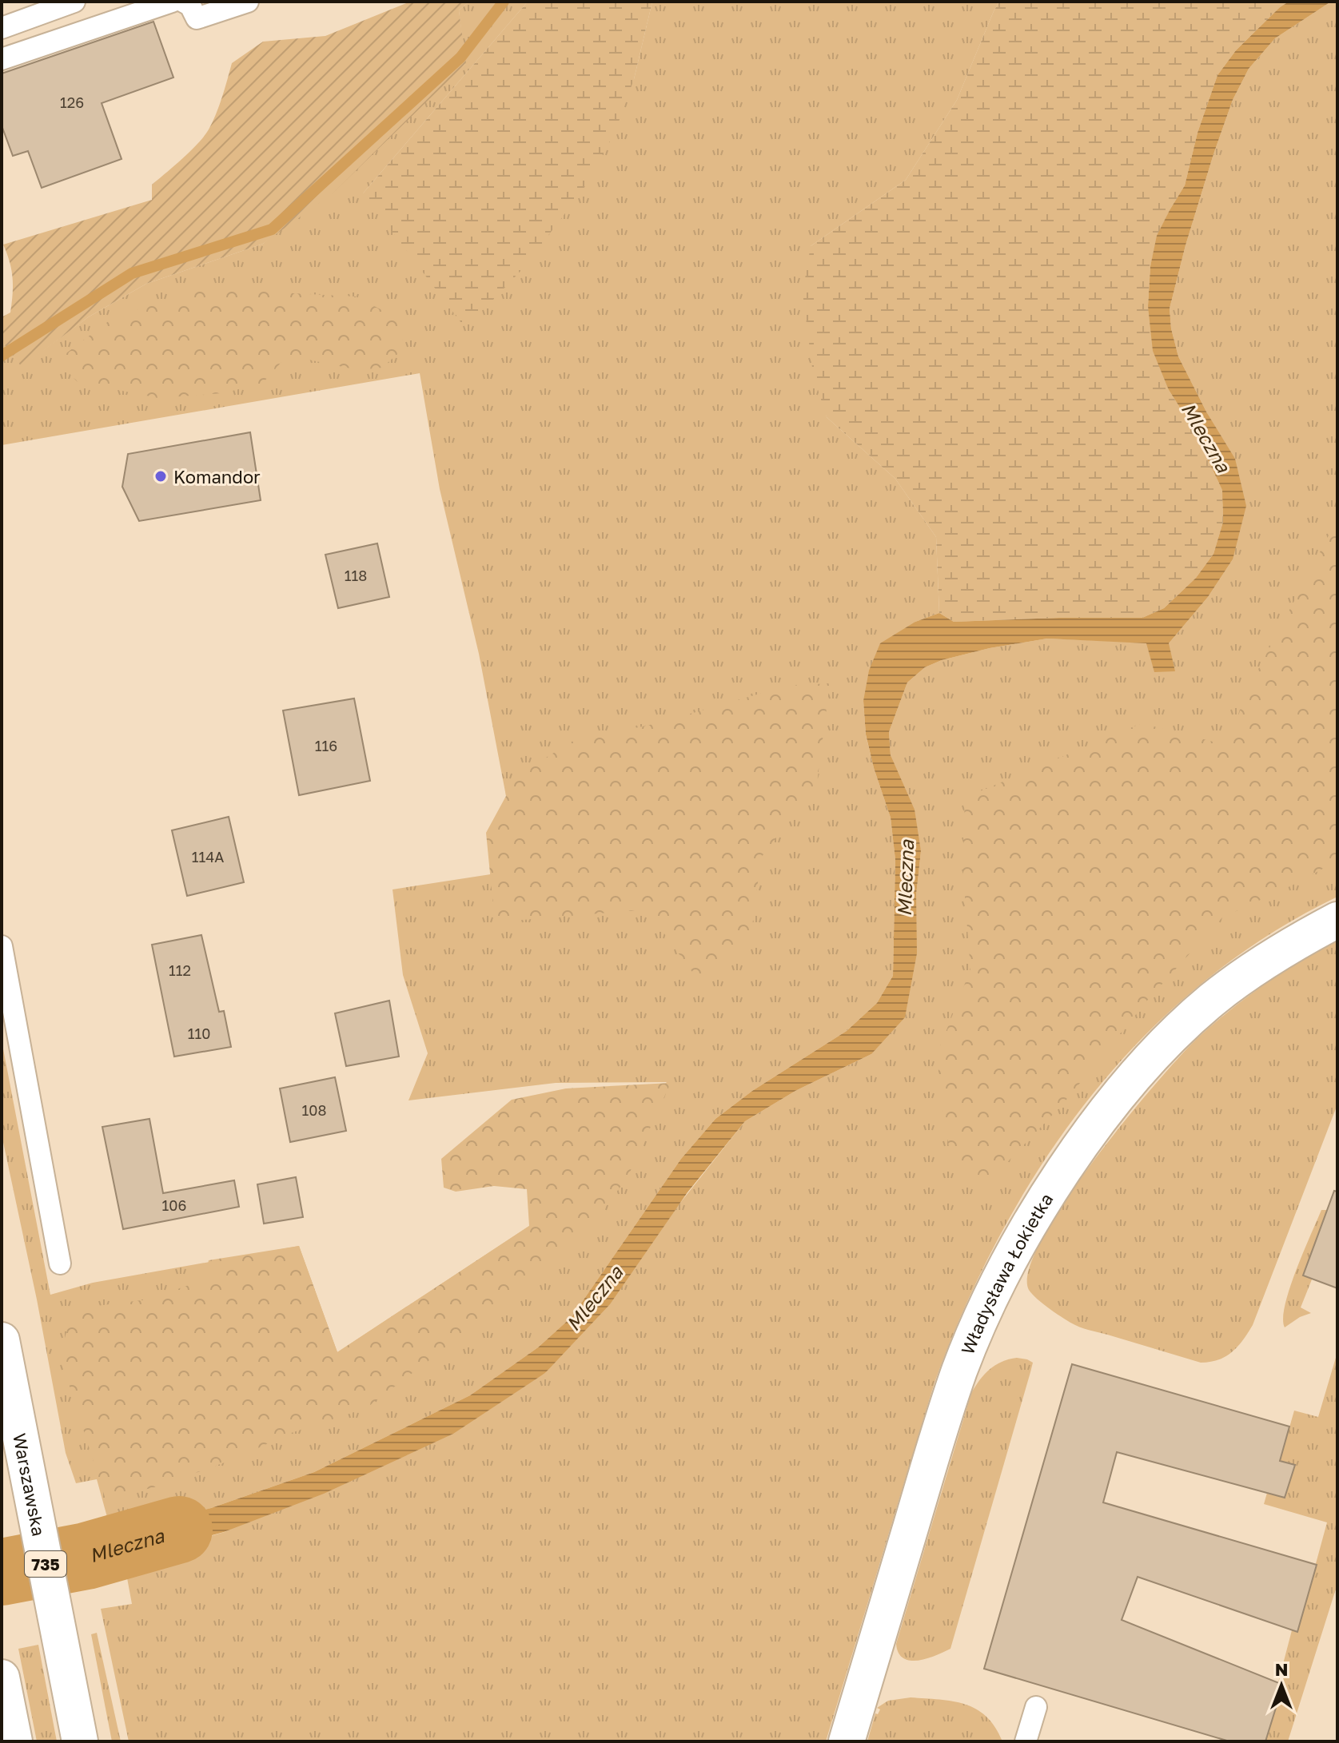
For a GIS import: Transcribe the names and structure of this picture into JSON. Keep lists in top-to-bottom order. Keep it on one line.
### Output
{"streets":{"street":["Władysława Łokietka","Warszawska","735"]},"water":["Mleczna"],"places":["Komandor"],"house_numbers":["126","118","116","114A","112","110","108","106"],"north":"top"}
